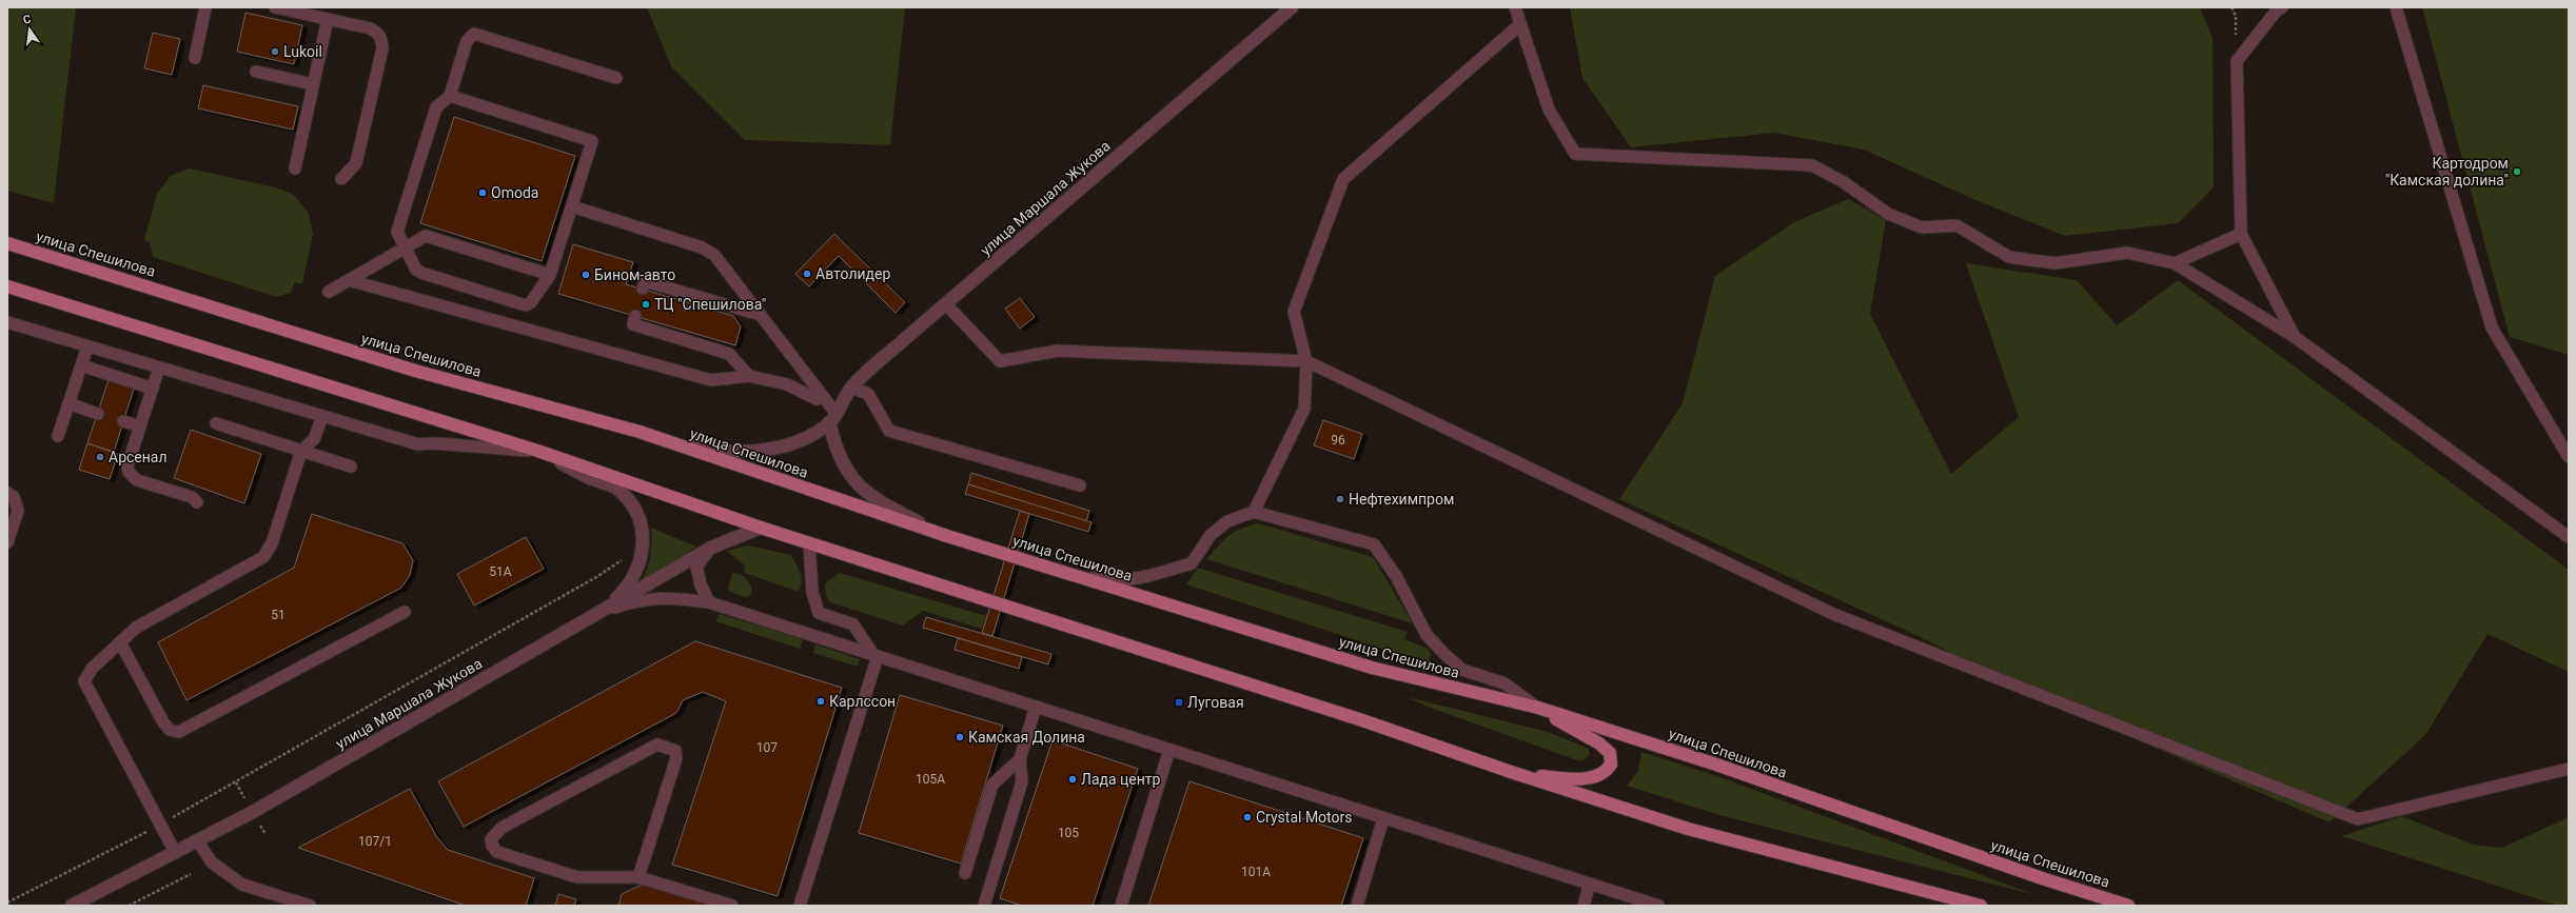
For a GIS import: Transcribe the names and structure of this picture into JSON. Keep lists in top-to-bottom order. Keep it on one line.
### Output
{"streets":{"main road":["улица Спешилова"],"street":["улица Маршала Жукова"]},"places":{"other":["Lukoil","Картодром \"Камская долина\"","Omoda","Автолидер","Бином-авто","ТЦ \"Спешилова\"","Арсенал","Нефтехимпром","Карлссон","Камская Долина","Лада центр","Crystal Motors"],"transit":["Луговая"]},"house_numbers":["96","51А","51","107","105А","105","107/1","101А"],"north":"top"}
